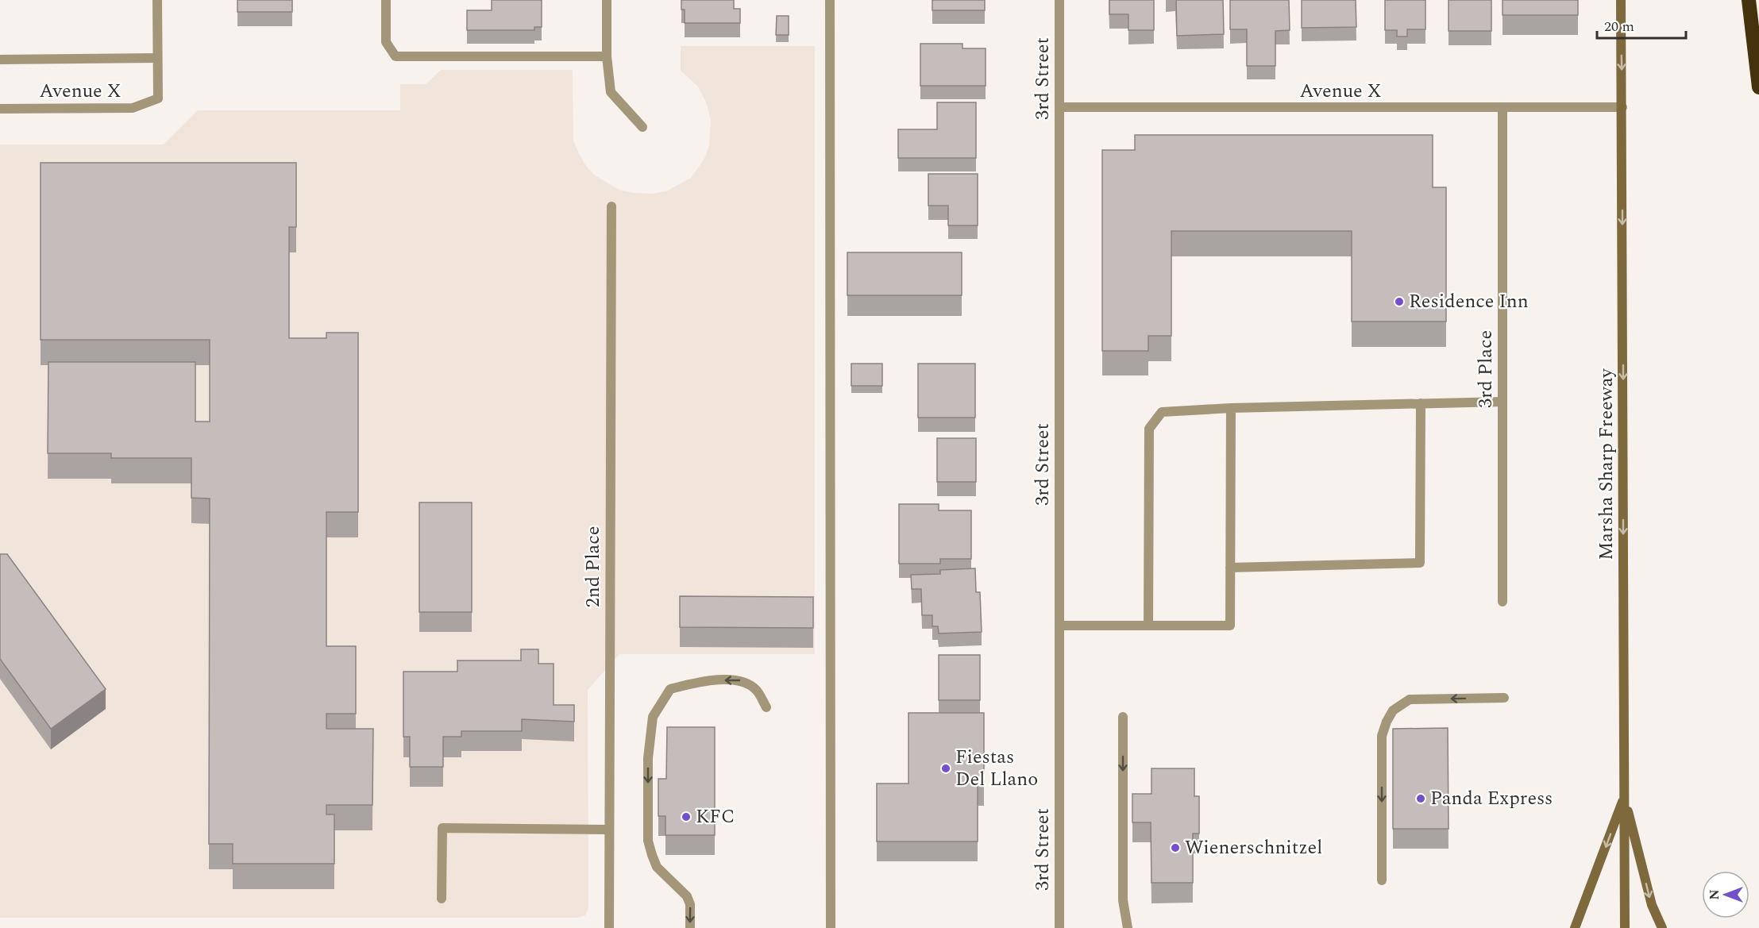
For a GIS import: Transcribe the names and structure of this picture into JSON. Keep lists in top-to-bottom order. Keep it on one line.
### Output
{"streets":{"main road":["Marsha Sharp Freeway"],"street":["3rd Street","Avenue X","3rd Place","2nd Place"]},"crossings":[["3rd Street","Avenue X"],["Avenue X","3rd Place"],["Avenue X","Marsha Sharp Freeway"]],"one_way":["Marsha Sharp Freeway"],"places":["Residence Inn","Fiestas Del Llano","Panda Express","KFC","Wienerschnitzel"],"scale_bar":"20 m","north":"left"}
